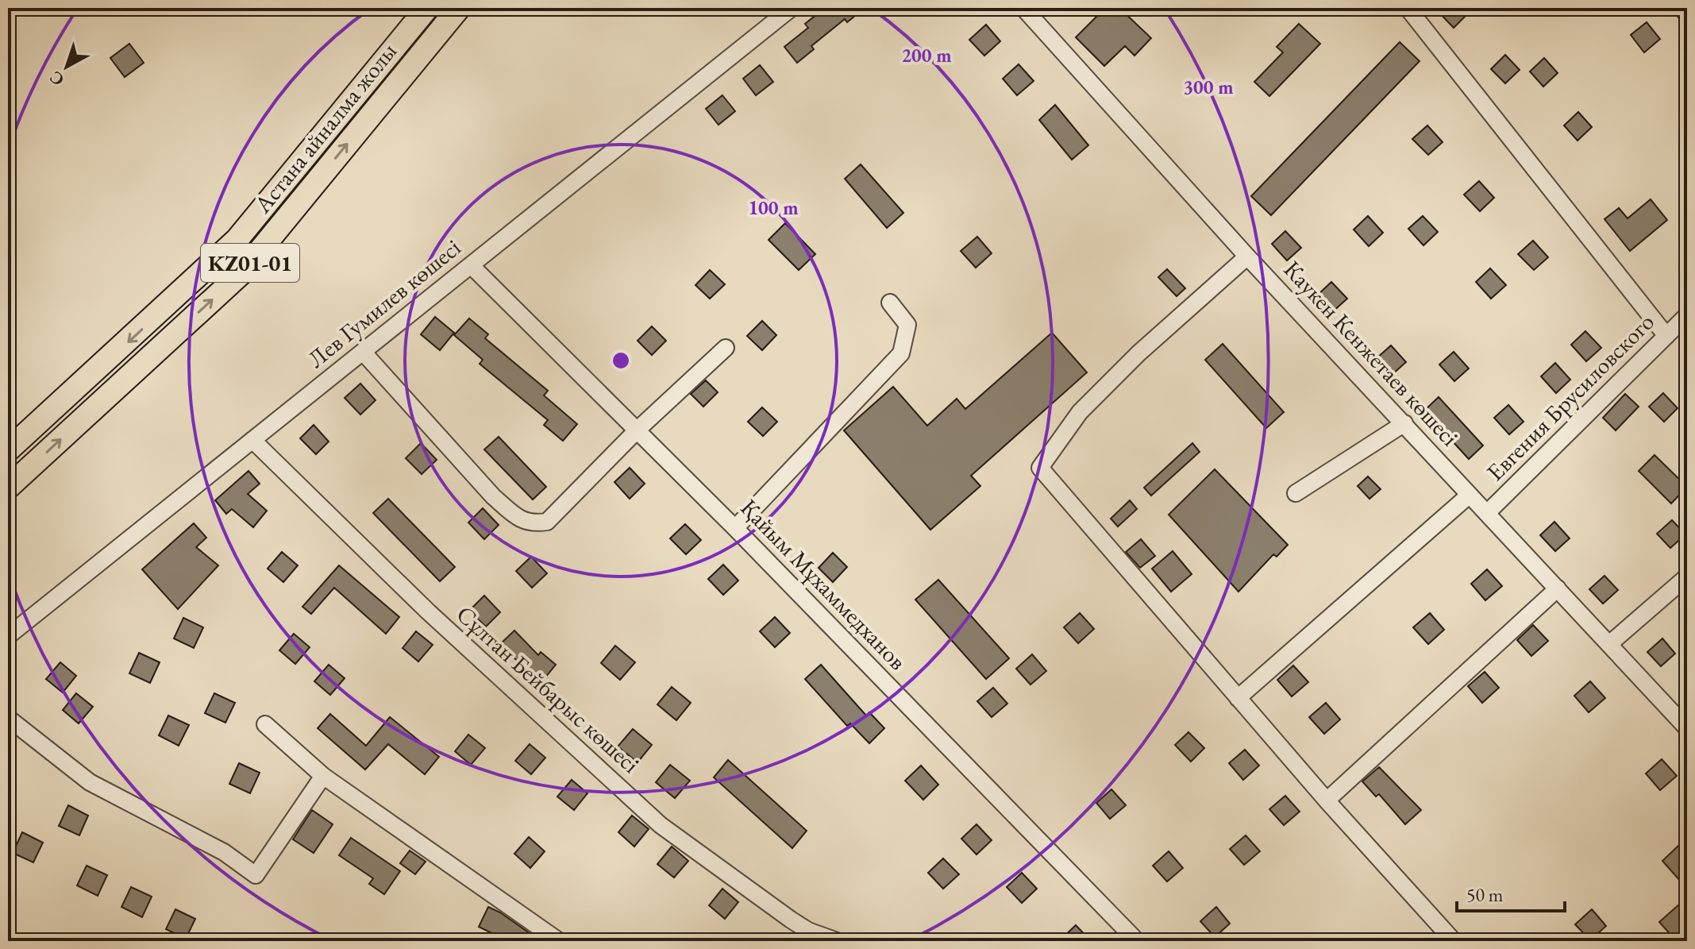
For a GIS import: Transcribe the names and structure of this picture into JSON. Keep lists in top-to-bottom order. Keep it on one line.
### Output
{"streets":{"highway":["Астана айналма жолы","KZ01-01"],"street":["Лев Гумилев көшесі","Каукен Кенжетаев көшесі","Евгения Брусиловского","Қайым Мұхаммедханов","Сұлтан Бейбарыс көшесі"]},"crossings":[["Лев Гумилев көшесі","Қайым Мұхаммедханов"],["Лев Гумилев көшесі","Сұлтан Бейбарыс көшесі"],["Каукен Кенжетаев көшесі","Евгения Брусиловского"]],"scale_bar":"50 m","north":"bottom left","rings":["200 m","300 m","100 m"]}
